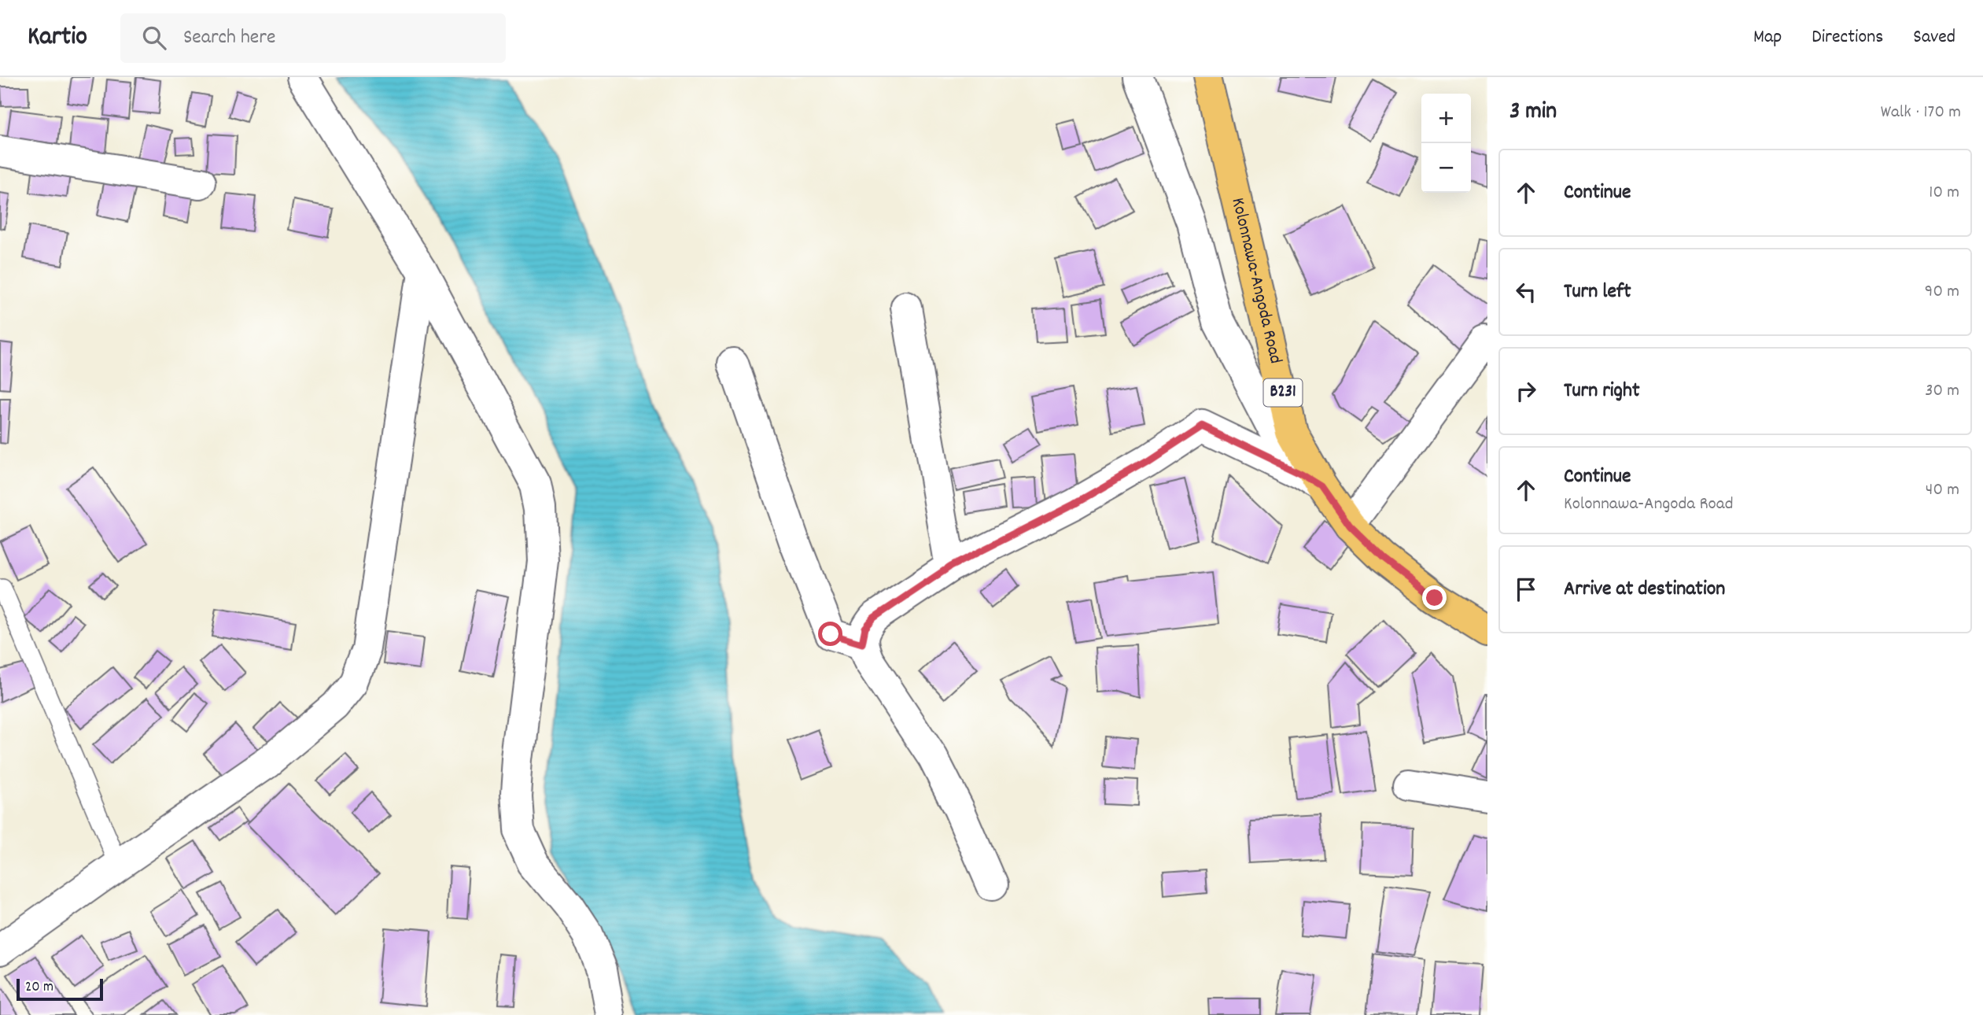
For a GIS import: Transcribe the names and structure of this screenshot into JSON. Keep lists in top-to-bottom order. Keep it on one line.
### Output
{"streets":{"main road":["Kolonnawa-Angoda Road","B231"]},"scale_bar":"20 m","page":{"header":"Kartio","search":"Search here","nav":["Map","Directions","Saved"],"heading":["3 min","Walk · 170 m"],"map_buttons":["+","−"],"list":[["Continue","10 m"],["Turn left","90 m"],["Turn right","30 m"],["Continue","Kolonnawa-Angoda Road","40 m"],"Arrive at destination"],"scale":"20 m"}}
